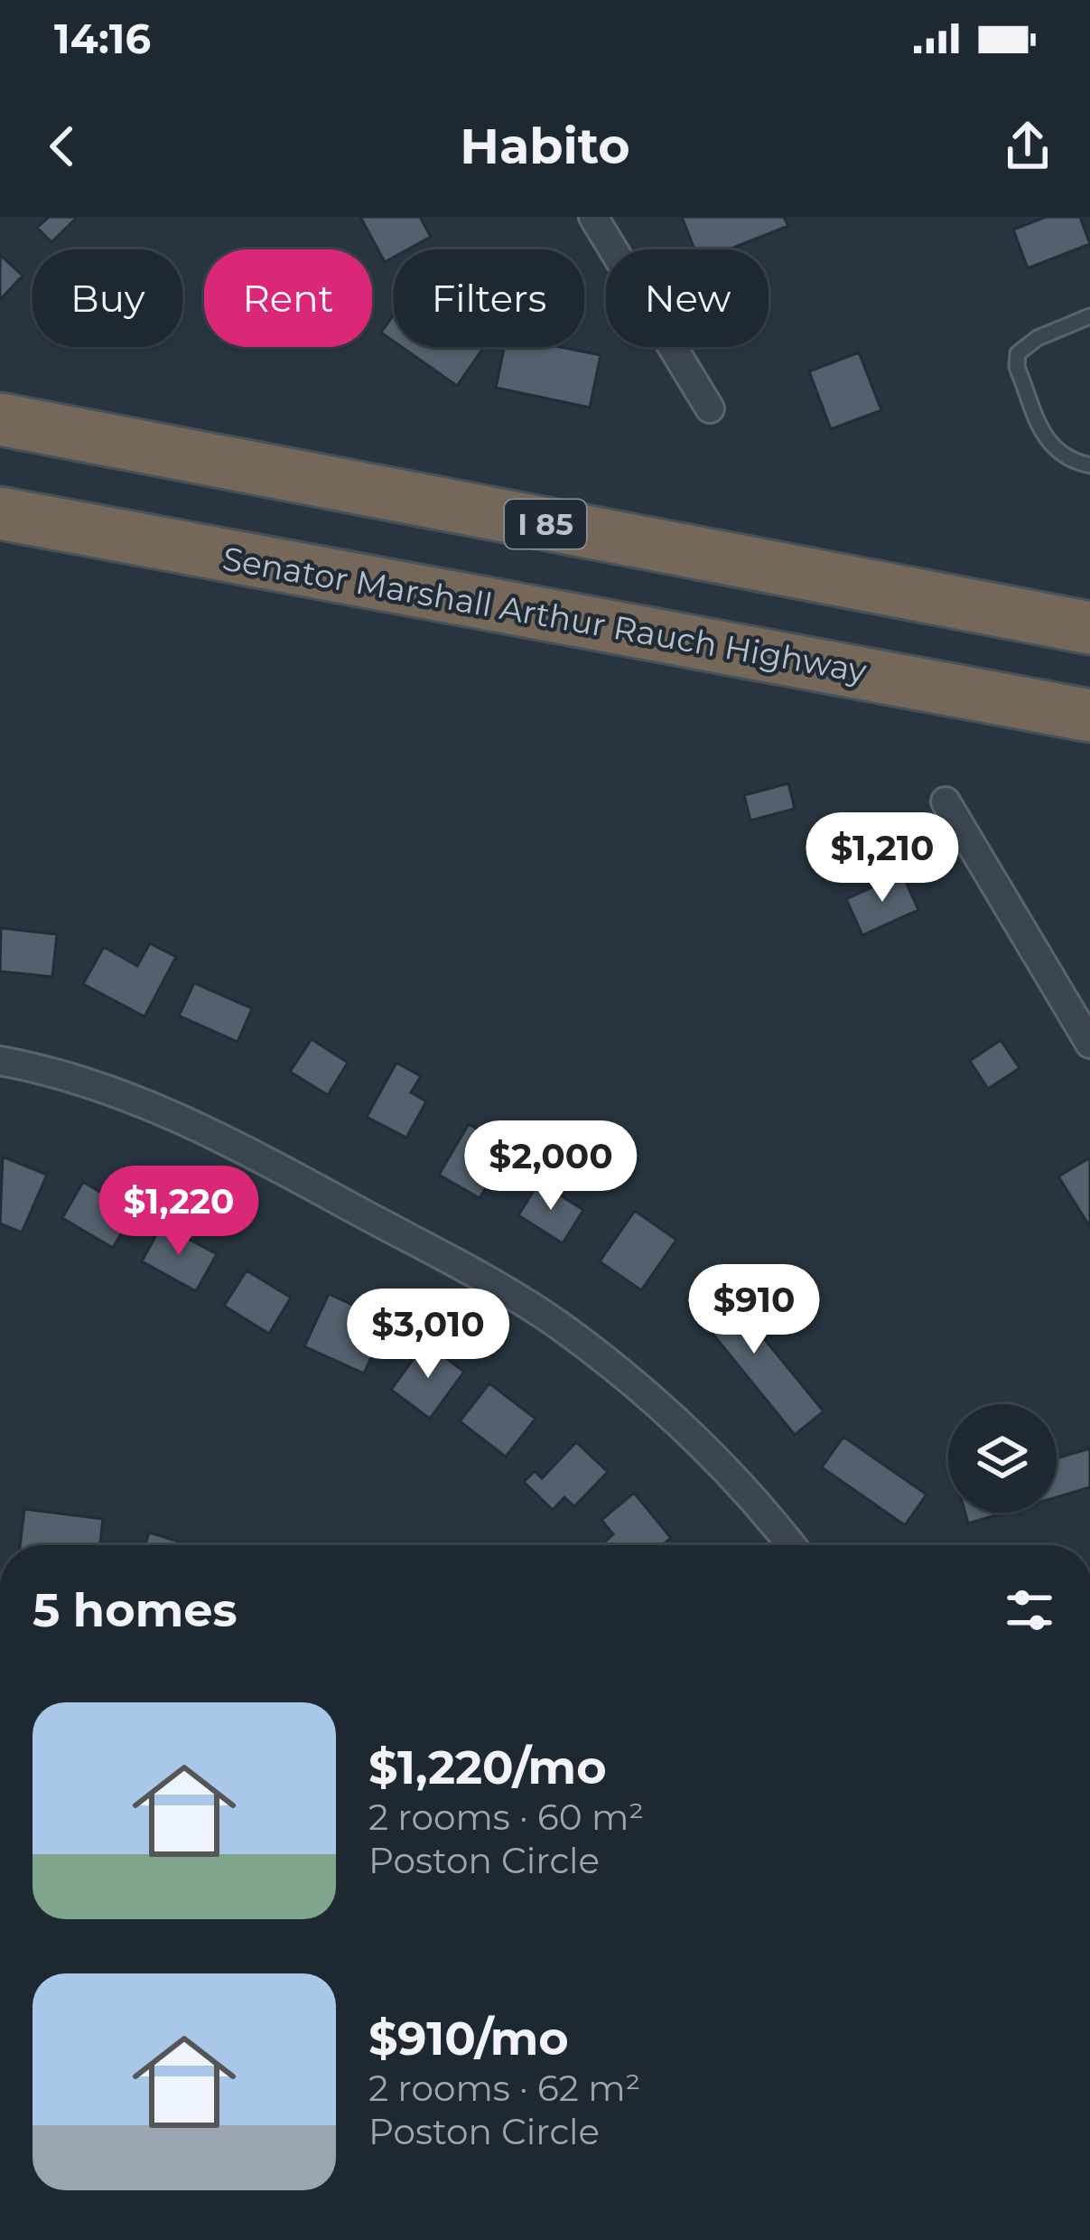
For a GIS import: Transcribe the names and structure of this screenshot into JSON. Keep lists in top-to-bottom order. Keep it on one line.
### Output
{"streets":{"highway":["I 85","Senator Marshall Arthur Rauch Highway"]},"page":{"status":"14:16","header":"Habito","chip":["Buy","Rent","Filters","New"],"price":["$1,210","$2,000","$1,220","$910","$3,010"],"heading":"5 homes","list":[{"name":"$1,220/mo","note":"2 rooms · 60 m² · Poston Circle"},{"name":"$910/mo","note":"2 rooms · 62 m² · Poston Circle"}]}}
